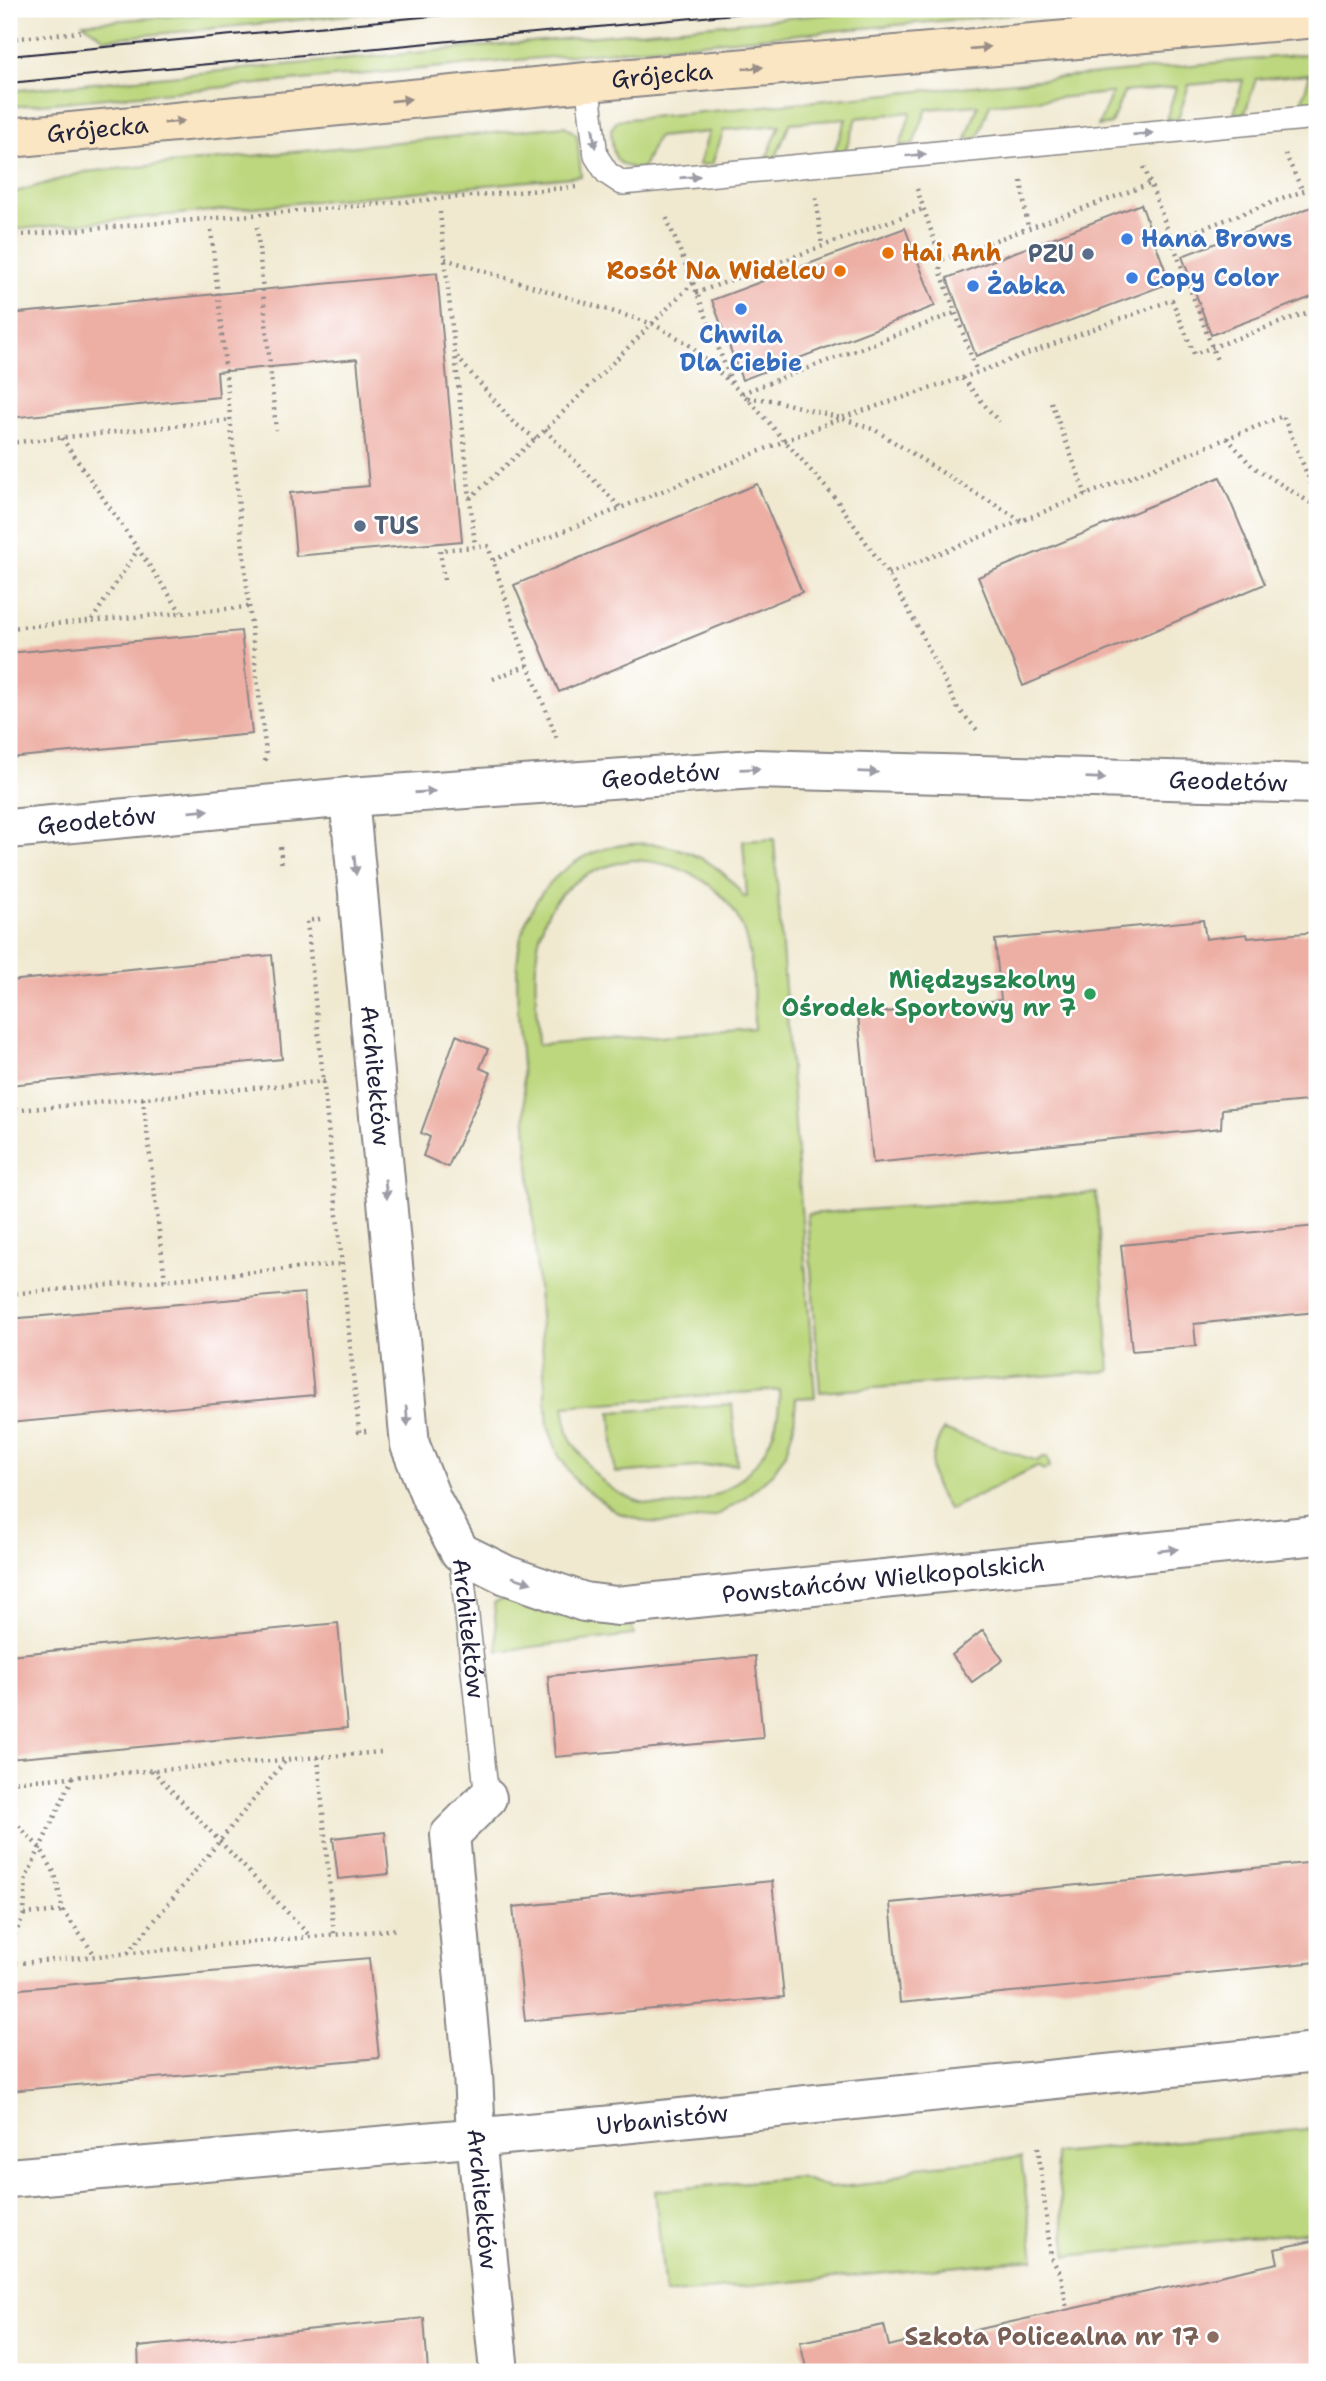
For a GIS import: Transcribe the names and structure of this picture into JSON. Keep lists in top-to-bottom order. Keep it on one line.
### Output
{"streets":{"main road":["Grójecka"],"street":["Geodetów","Architektów","Powstańców Wielkopolskich","Urbanistów"]},"crossings":[["Geodetów","Architektów"],["Architektów","Powstańców Wielkopolskich"],["Architektów","Urbanistów"]],"one_way":["Grójecka","Geodetów","Architektów","Powstańców Wielkopolskich"],"places":["Hana Brows","Hai Anh","PZU","Rosół Na Widelcu","Copy Color","Żabka","Chwila Dla Ciebie","TUS","Międzyszkolny Ośrodek Sportowy nr 7","Szkoła Policealna nr 17"]}
